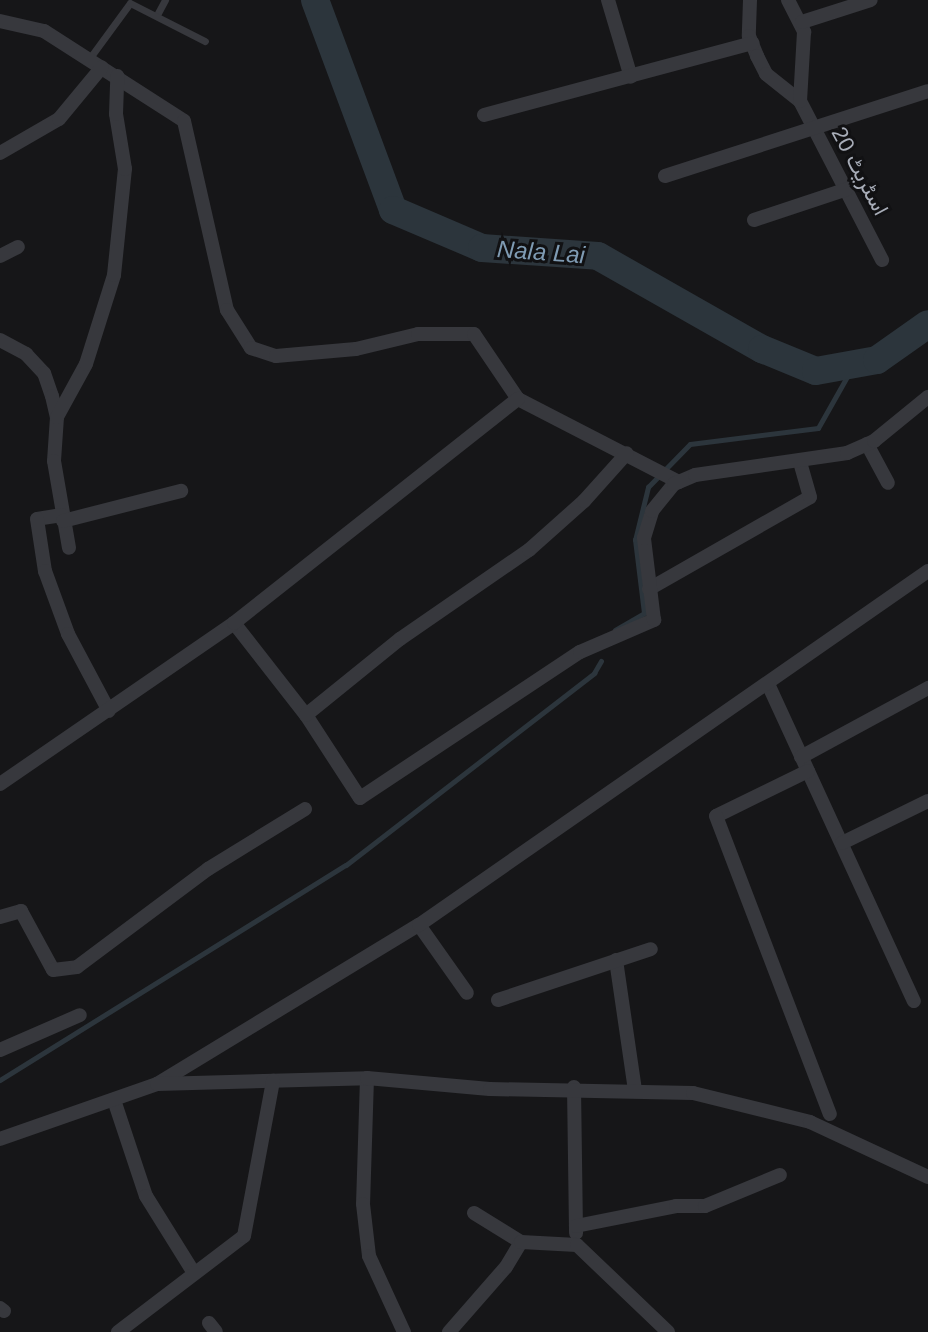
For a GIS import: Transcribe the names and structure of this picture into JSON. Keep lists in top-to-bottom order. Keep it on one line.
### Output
{"streets":{"street":["اسٹریٹ 20"]},"water":["Nala Lai"]}
